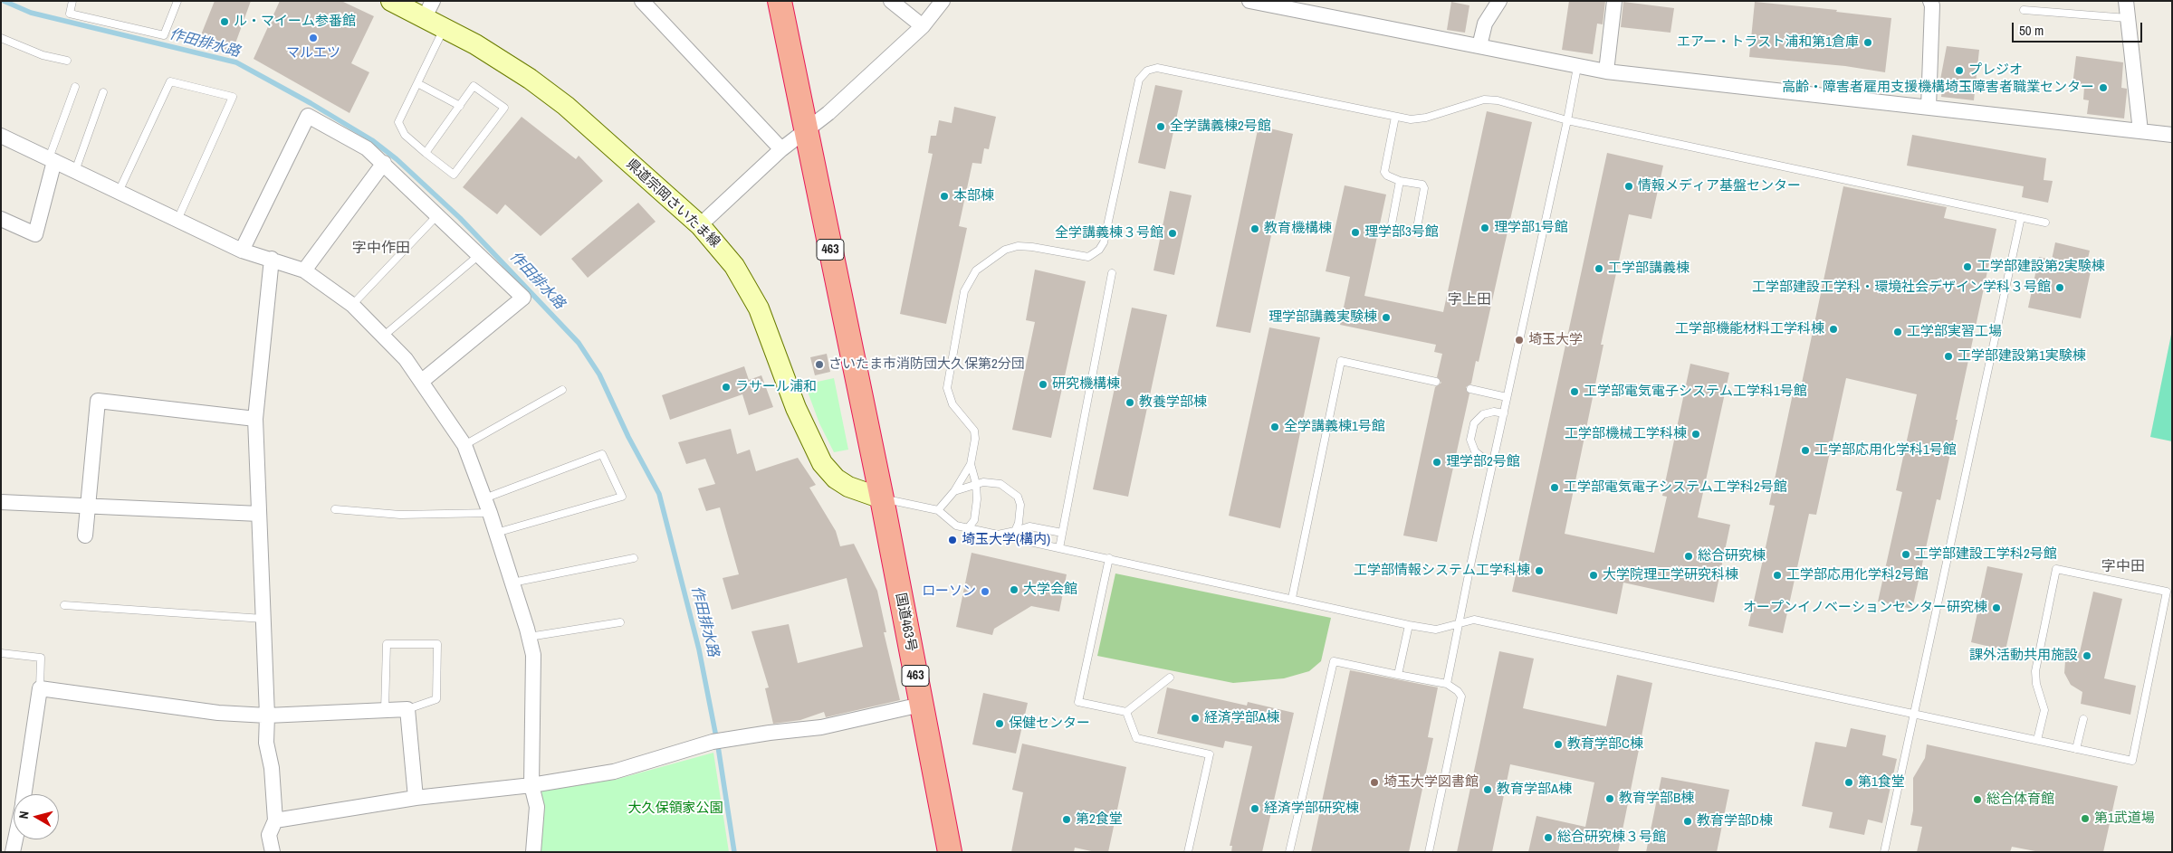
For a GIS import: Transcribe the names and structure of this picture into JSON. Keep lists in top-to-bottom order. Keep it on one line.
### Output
{"streets":{"highway":["463","国道463号"],"main road":["県道宗岡さいたま線"]},"crossings":[["県道宗岡さいたま線","463"],["県道宗岡さいたま線","国道463号"],["463","国道463号"]],"districts":["字中作田","字上田","字中田"],"water":["作田排水路"],"parks":["大久保領家公園"],"places":["ル・マイーム参番館","マルエツ","エアー・トラスト浦和第1倉庫","プレジオ","高齢・障害者雇用支援機構埼玉障害者職業センター","全学講義棟2号館","情報メディア基盤センター","本部棟","理学部1号館","教育機構棟","理学部3号館","全学講義棟３号館","工学部建設第2実験棟","工学部講義棟","工学部建設工学科・環境社会デザイン学科３号館","理学部講義実験棟","工学部機能材料工学科棟","工学部実習工場","埼玉大学","工学部建設第1実験棟","さいたま市消防団大久保第2分団","研究機構棟","ラサール浦和","工学部電気電子システム工学科1号館","教養学部棟","全学講義棟1号館","工学部機械工学科棟","工学部応用化学科1号館","理学部2号館","工学部電気電子システム工学科2号館","埼玉大学(構内)","工学部建設工学科2号館","総合研究棟","工学部情報システム工学科棟","大学院理工学研究科棟","工学部応用化学科2号館","大学会館","ローソン","オープンイノベーションセンター研究棟","課外活動共用施設","経済学部A棟","保健センター","教育学部C棟","埼玉大学図書館","第1食堂","教育学部A棟","教育学部B棟","総合体育館","経済学部研究棟","第1武道場","第2食堂","教育学部D棟","総合研究棟３号館"],"scale_bar":"50 m","north":"left"}
